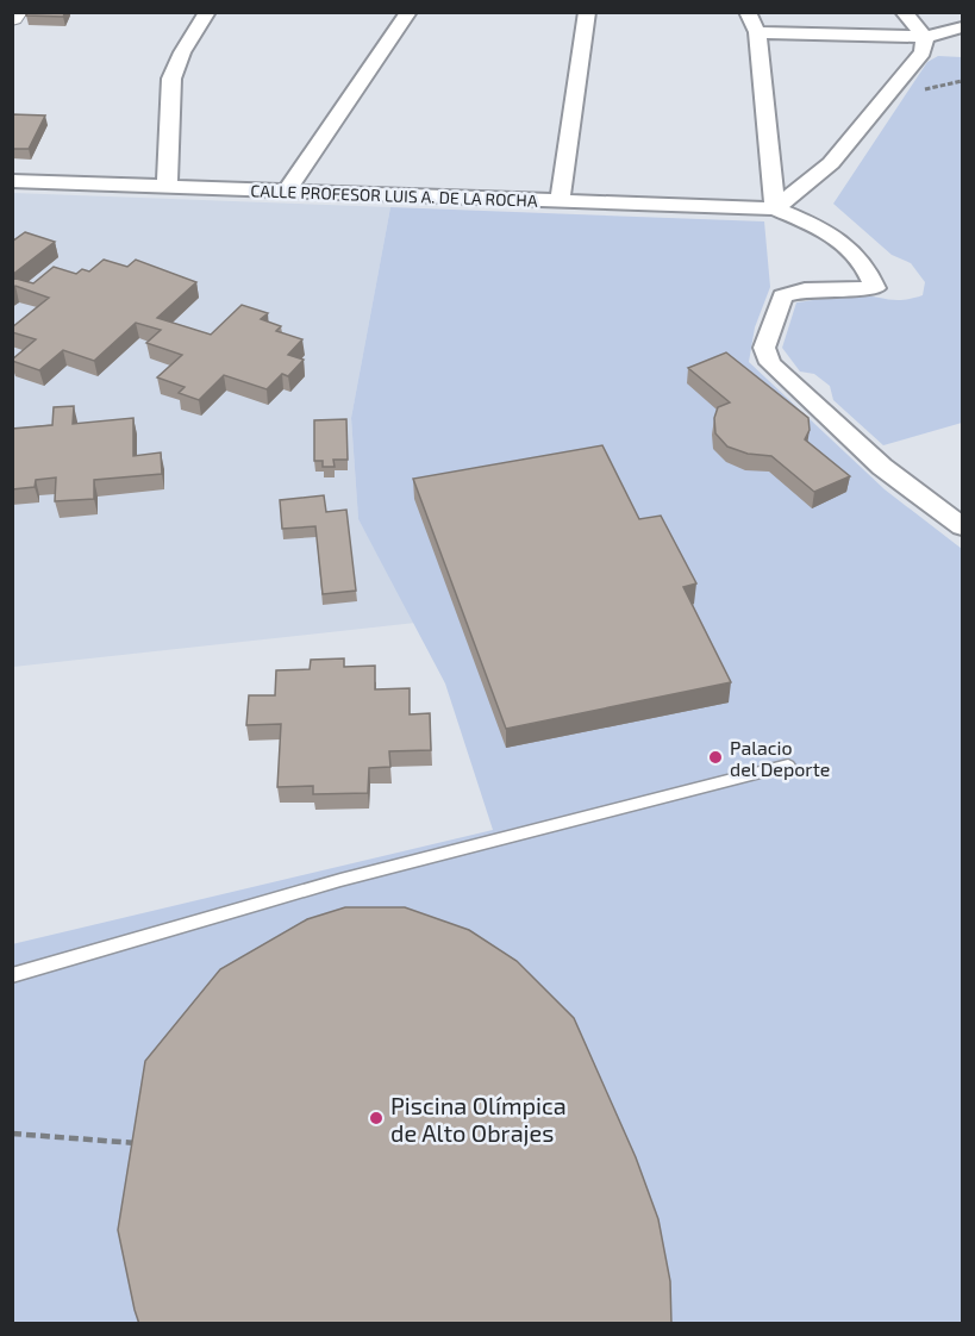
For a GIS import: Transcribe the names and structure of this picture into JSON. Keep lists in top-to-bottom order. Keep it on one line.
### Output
{"streets":{"street":["CALLE PROFESOR LUIS A. DE LA ROCHA"]},"places":["Palacio del Deporte","Piscina Olímpica de Alto Obrajes"]}
